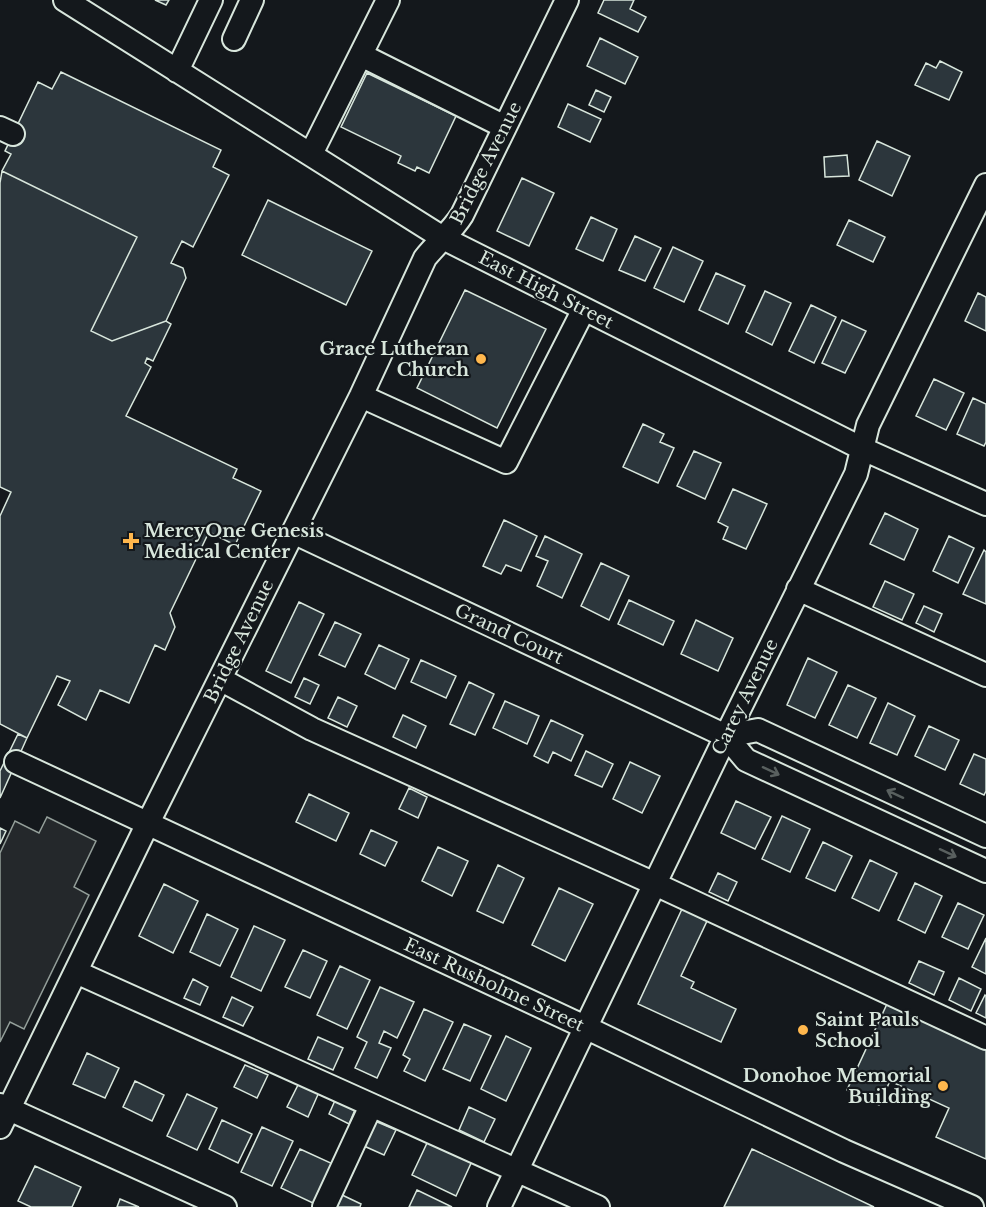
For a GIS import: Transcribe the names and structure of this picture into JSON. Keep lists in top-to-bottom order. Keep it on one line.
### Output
{"streets":{"street":["Bridge Avenue","East High Street","Grand Court","Carey Avenue","East Rusholme Street"]},"crossings":[["Bridge Avenue","East High Street"],["Bridge Avenue","Grand Court"],["Bridge Avenue","East Rusholme Street"],["East High Street","Carey Avenue"],["Grand Court","Carey Avenue"],["Carey Avenue","East Rusholme Street"]],"places":{"other":["Grace Lutheran Church","Saint Pauls School","Donohoe Memorial Building"],"health":["MercyOne Genesis Medical Center"]}}
